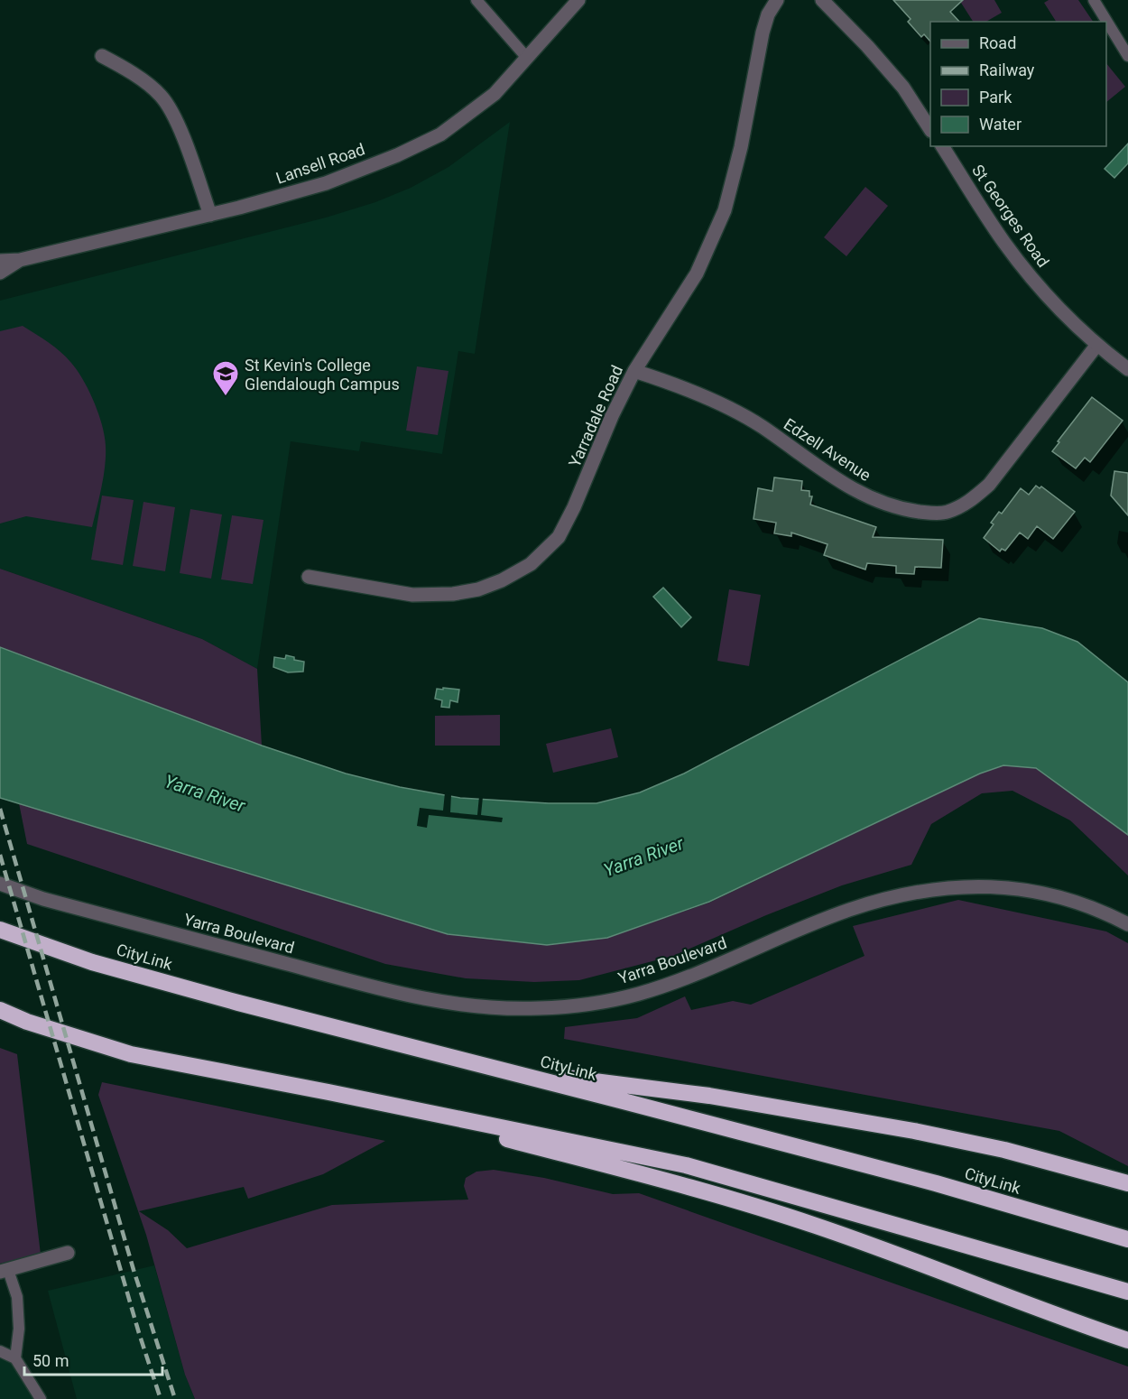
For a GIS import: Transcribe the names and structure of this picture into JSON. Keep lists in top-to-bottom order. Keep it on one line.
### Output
{"streets":{"highway":["CityLink"],"street":["Lansell Road","St Georges Road","Yarradale Road","Edzell Avenue","Yarra Boulevard"]},"crossings":[["St Georges Road","Edzell Avenue"],["Yarradale Road","Edzell Avenue"]],"water":["Yarra River"],"places":{"school or university":["St Kevin's College Glendalough Campus"]},"legend":["Road","Railway","Park","Water"],"scale_bar":"50 m"}
